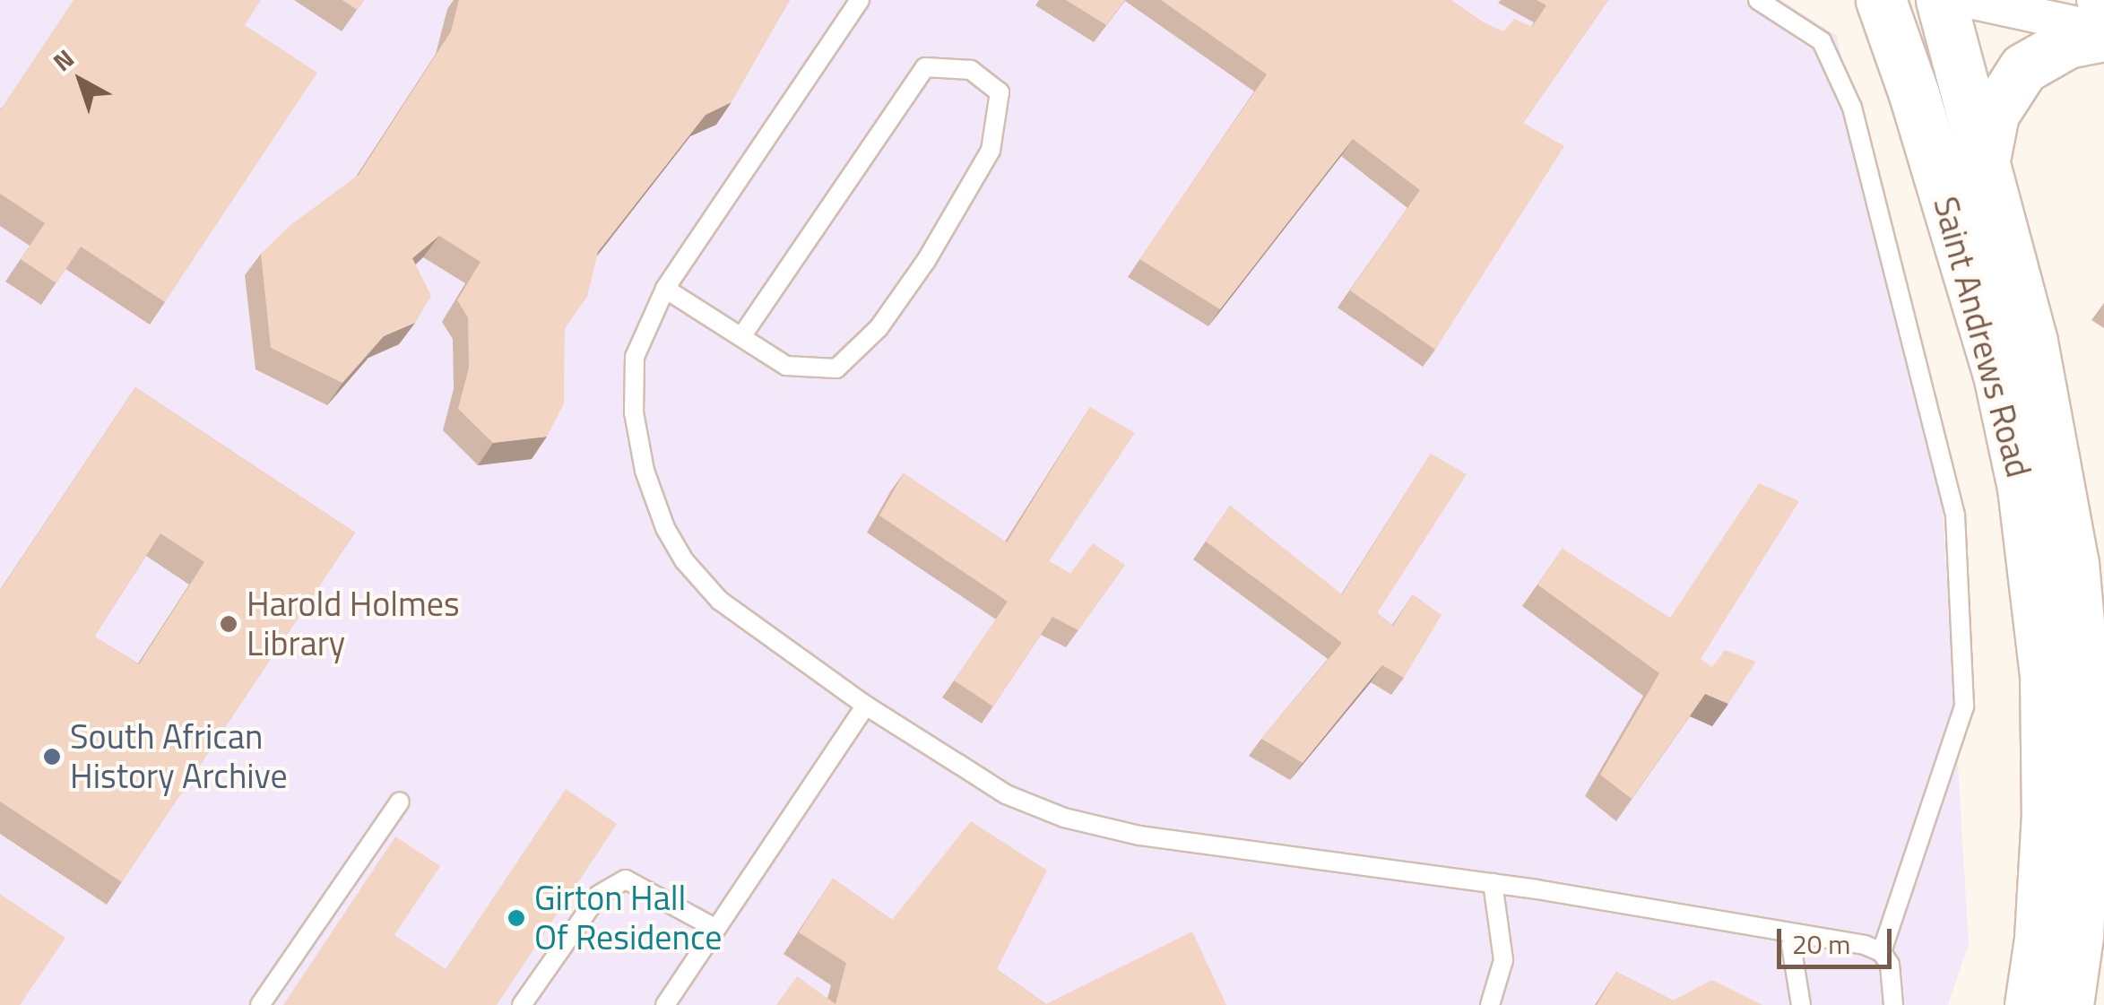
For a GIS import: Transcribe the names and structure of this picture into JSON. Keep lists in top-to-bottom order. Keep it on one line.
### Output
{"streets":{"main road":["Saint Andrews Road"]},"places":["Harold Holmes Library","South African History Archive","Girton Hall Of Residence"],"scale_bar":"20 m","north":"top left"}
